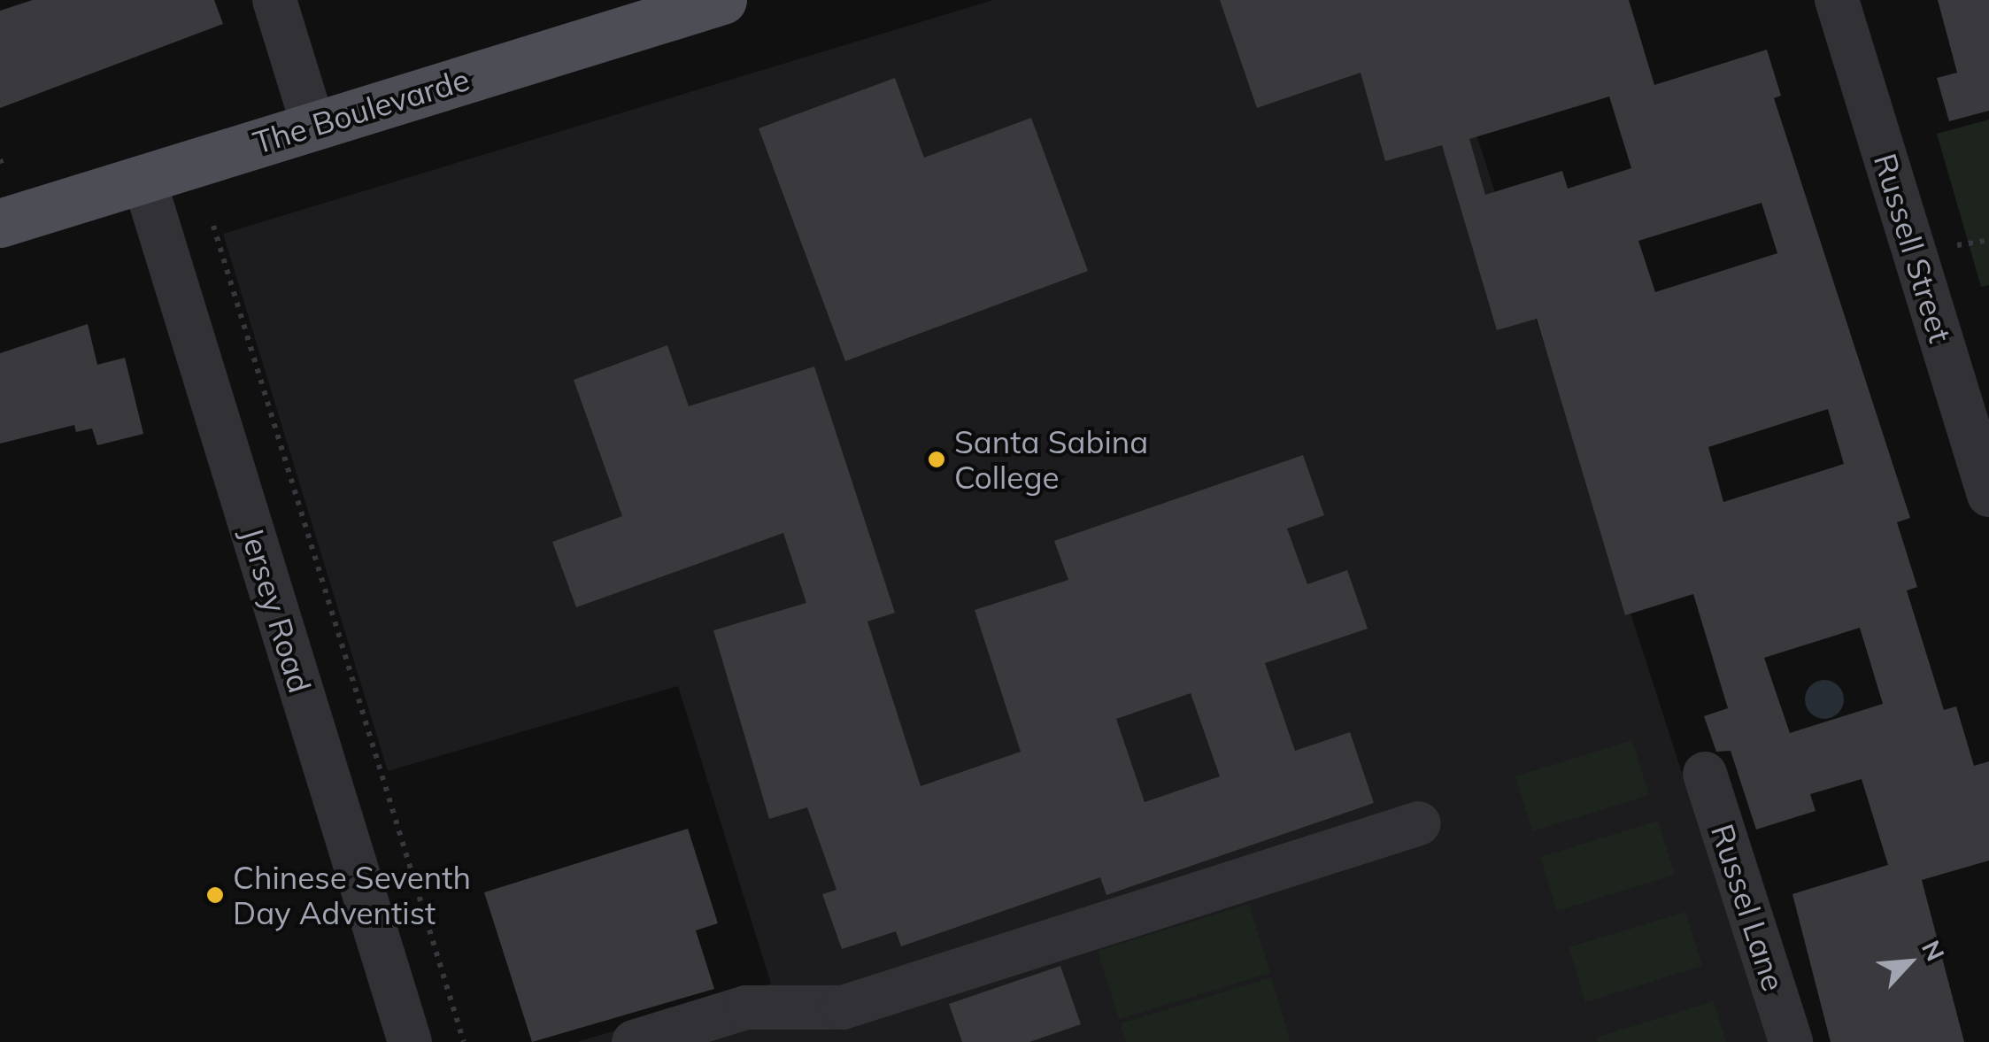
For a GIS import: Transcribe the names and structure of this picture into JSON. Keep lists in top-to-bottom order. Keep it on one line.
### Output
{"streets":{"main road":["The Boulevarde"],"street":["Russell Street","Jersey Road","Russel Lane"]},"crossings":[["The Boulevarde","Jersey Road"]],"places":["Santa Sabina College","Chinese Seventh Day Adventist"],"north":"top right"}
